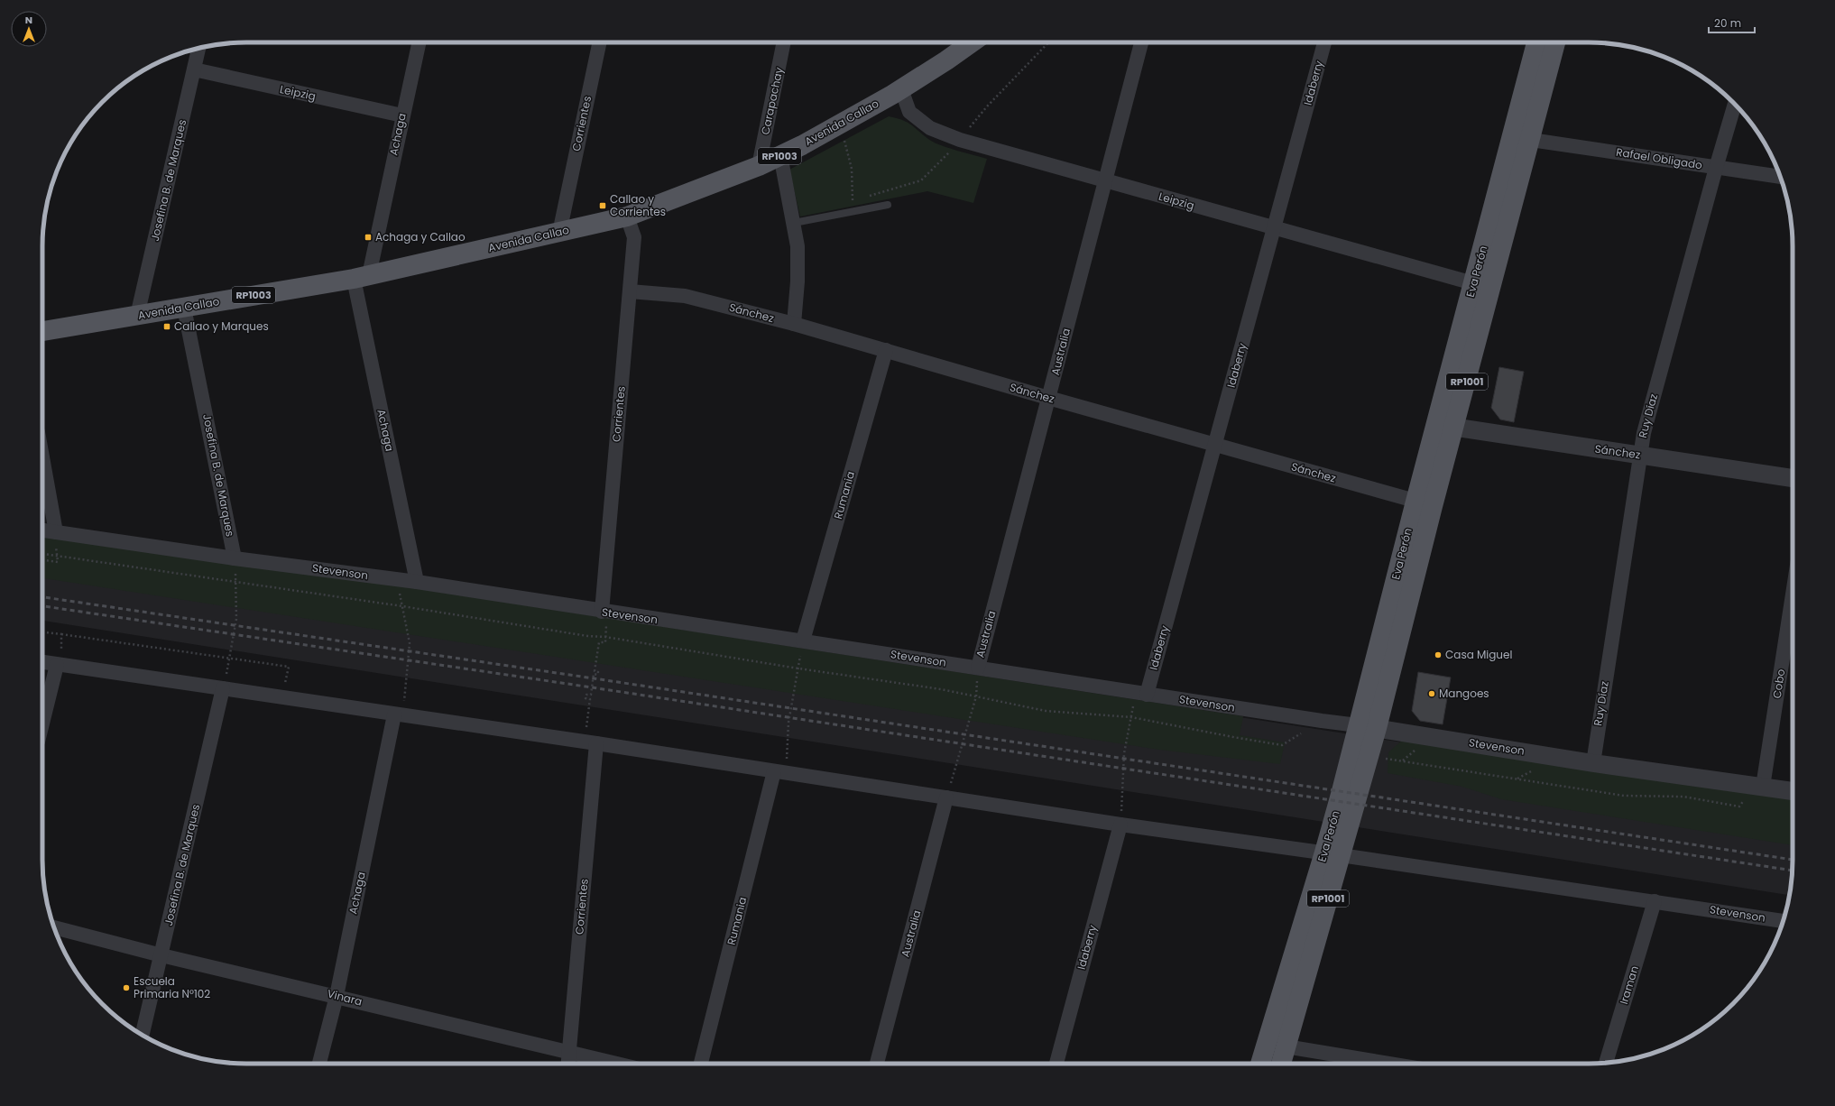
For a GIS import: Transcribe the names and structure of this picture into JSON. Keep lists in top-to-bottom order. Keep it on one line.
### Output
{"streets":{"main road":["Avenida Callao","RP1003","Eva Perón","RP1001"],"street":["Idaberry","Leipzig","Carapachay","Corrientes","Achaga","Rafael Obligado","Josefina B. de Marques","Sánchez","Australia","Ruy Díaz","Rumania","Stevenson","Cobo","Iraman","Vinara"]},"crossings":[["Idaberry","Leipzig"],["Idaberry","Sánchez"],["Idaberry","Stevenson"],["Leipzig","Avenida Callao"],["Leipzig","Achaga"],["Leipzig","Josefina B. de Marques"],["Leipzig","Eva Perón"],["Leipzig","Australia"],["Carapachay","Avenida Callao"],["Avenida Callao","Corrientes"],["Avenida Callao","Achaga"],["Avenida Callao","Josefina B. de Marques"],["Corrientes","Sánchez"],["Corrientes","Stevenson"],["Corrientes","Vinara"],["Achaga","Stevenson"],["Achaga","Vinara"],["Rafael Obligado","Eva Perón"],["Rafael Obligado","Ruy Díaz"],["Josefina B. de Marques","Stevenson"],["Josefina B. de Marques","Vinara"],["Eva Perón","Sánchez"],["Eva Perón","Stevenson"],["Sánchez","Australia"],["Sánchez","Ruy Díaz"],["Sánchez","Rumania"],["Australia","Stevenson"],["Ruy Díaz","Stevenson"],["Rumania","Stevenson"],["Stevenson","Cobo"],["Stevenson","Iraman"]],"places":{"transit":["Callao y Corrientes","Achaga y Callao","Callao y Marques"],"other":["Casa Miguel","Mangoes","Escuela Primaria N°102"]},"scale_bar":"20 m","north":"top"}
